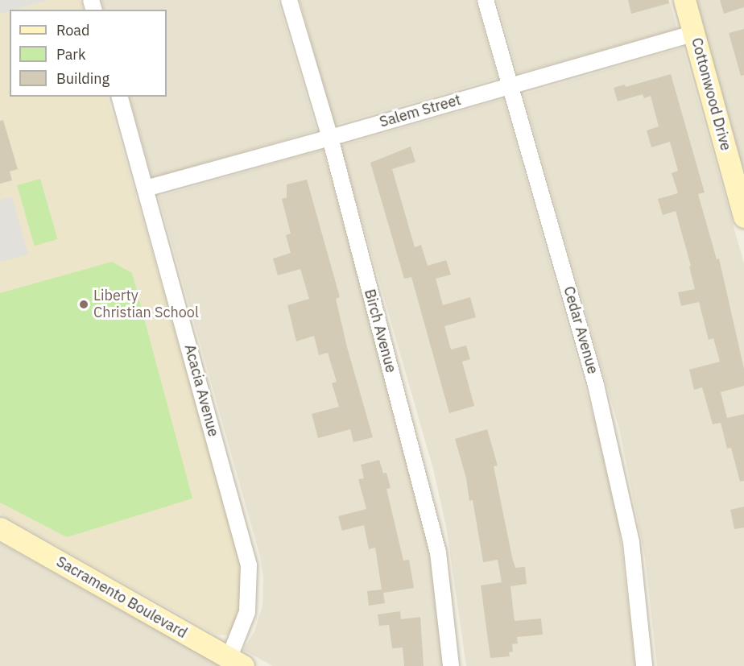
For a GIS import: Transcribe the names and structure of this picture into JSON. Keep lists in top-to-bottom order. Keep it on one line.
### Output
{"streets":{"street":["Cottonwood Drive","Salem Street","Cedar Avenue","Birch Avenue","Acacia Avenue","Sacramento Boulevard"]},"crossings":[["Cottonwood Drive","Salem Street"],["Salem Street","Cedar Avenue"],["Salem Street","Birch Avenue"],["Salem Street","Acacia Avenue"],["Acacia Avenue","Sacramento Boulevard"]],"places":["Liberty Christian School"],"legend":["Road","Park","Building"]}
